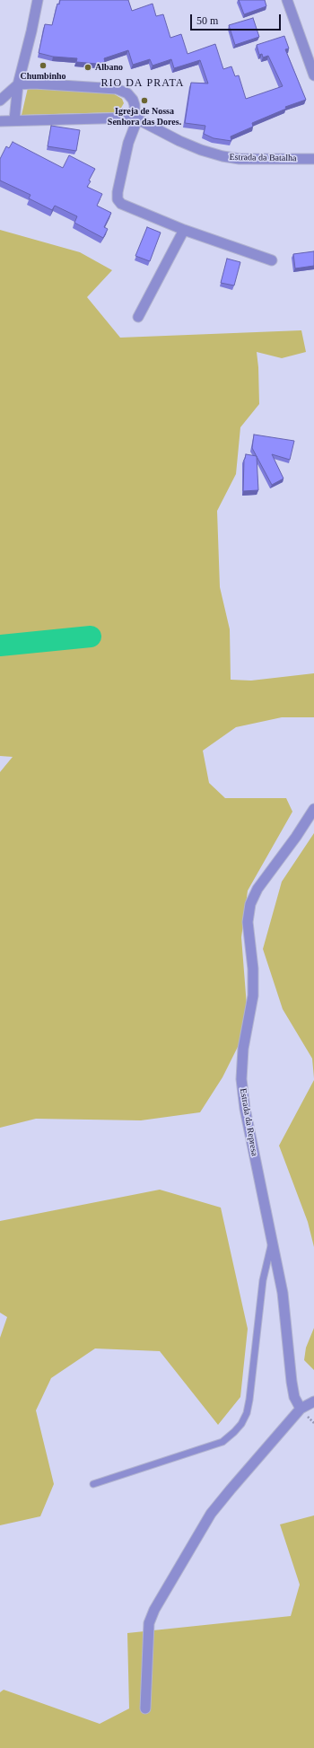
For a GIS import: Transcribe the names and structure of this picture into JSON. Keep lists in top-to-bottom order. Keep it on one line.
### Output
{"streets":{"street":["Estrada da Batalha","Estrada da Represa"]},"districts":["RIO DA PRATA"],"places":["Chumbinho","Albano","Igreja de Nossa Senhora das Dores."],"scale_bar":"50 m"}
